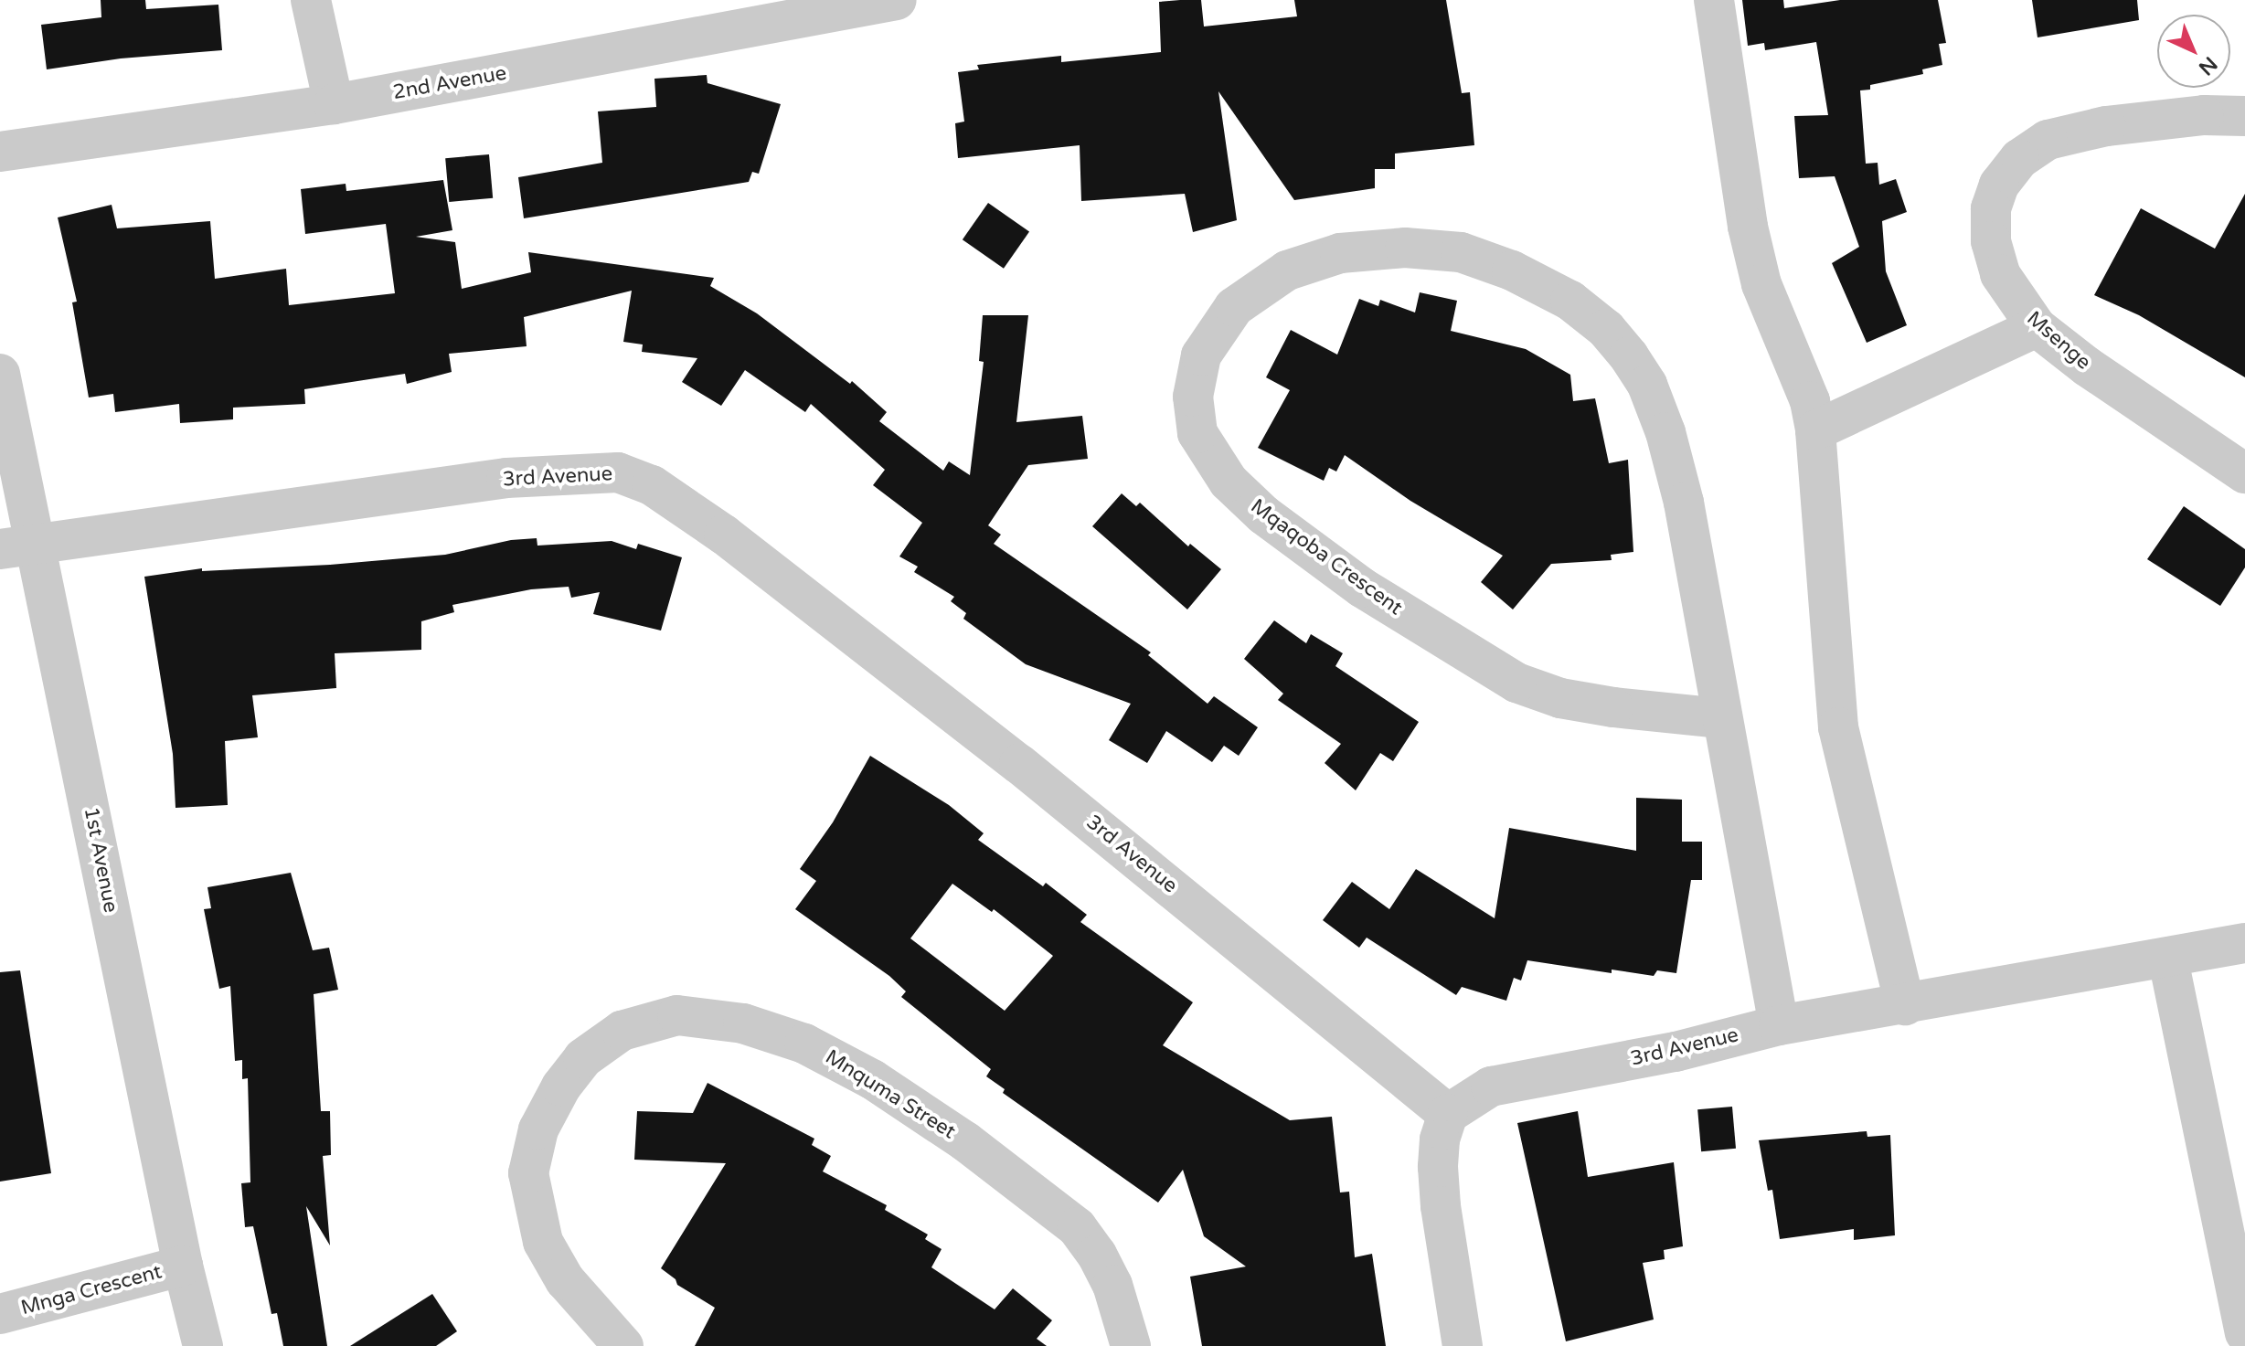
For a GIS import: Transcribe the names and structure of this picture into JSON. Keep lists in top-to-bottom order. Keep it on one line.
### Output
{"streets":{"street":["2nd Avenue","Msenge","3rd Avenue","Mqaqoba Crescent","1st Avenue","Mnquma Street","Mnga Crescent"]},"crossings":[["3rd Avenue","Mqaqoba Crescent"],["3rd Avenue","1st Avenue"],["1st Avenue","Mnga Crescent"]],"north":"bottom right"}
